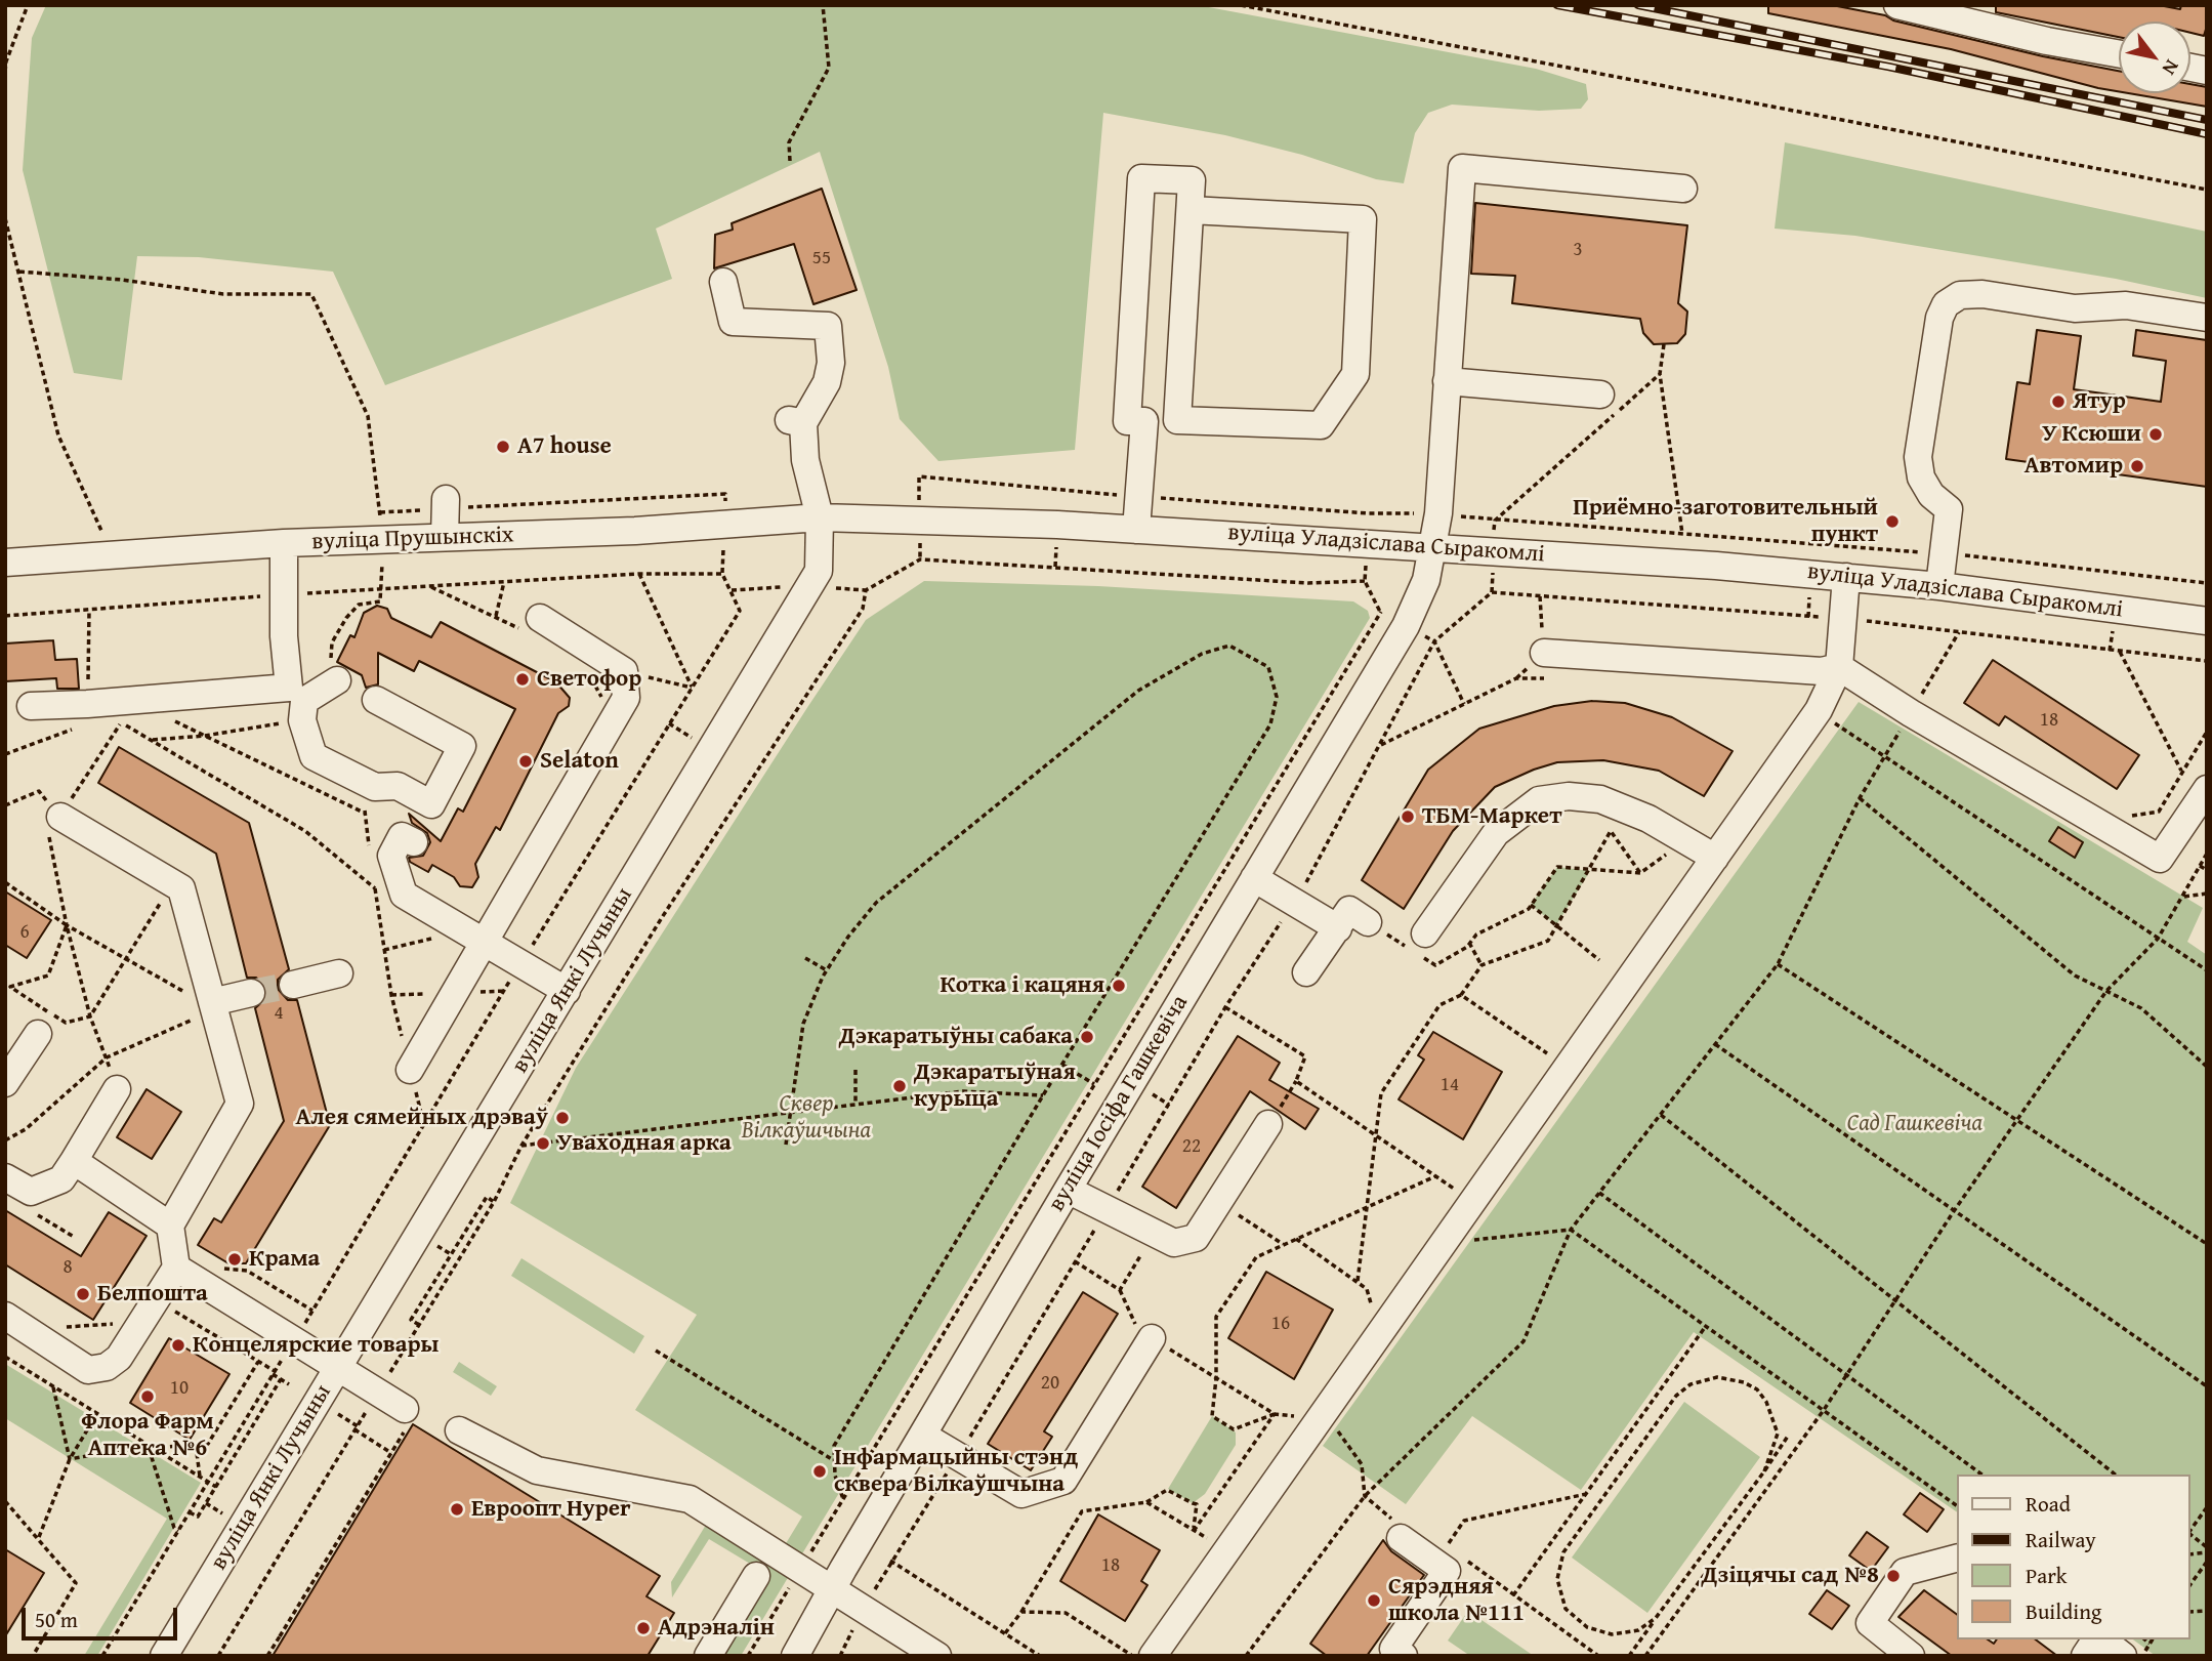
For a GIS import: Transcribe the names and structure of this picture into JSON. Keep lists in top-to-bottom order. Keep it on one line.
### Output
{"streets":{"street":["вуліца Прушынскіх","вуліца Уладзіслава Сыракомлі","вуліца Янкі Лучыны","вуліца Іосіфа Гашкевіча"]},"crossings":[["вуліца Прушынскіх","вуліца Уладзіслава Сыракомлі"],["вуліца Прушынскіх","вуліца Янкі Лучыны"],["вуліца Уладзіслава Сыракомлі","вуліца Янкі Лучыны"],["вуліца Уладзіслава Сыракомлі","вуліца Іосіфа Гашкевіча"]],"parks":["Сквер Вілкаўшчына","Сад Гашкевіча"],"places":["Ятур","У Ксюши","A7 house","Автомир","Приёмно-заготовительный пункт","Светофор","Selaton","ТБМ-Маркет","Котка і кацяня","Дэкаратыўны сабака","Дэкаратыўная курыца","Алея сямейных дрэваў","Уваходная арка","Крама","Белпошта","Концелярские товары","Флора Фарм Аптека №6","Інфармацыйны стэнд сквера Вілкаўшчына","Евроопт Hyper","Дзіцячы сад №8","Сярэдняя школа №111","Адрэналін"],"house_numbers":["3","55","18","6","4","14","22","8","16","20","10","18"],"legend":["Road","Railway","Park","Building"],"scale_bar":"50 m","north":"bottom right"}
